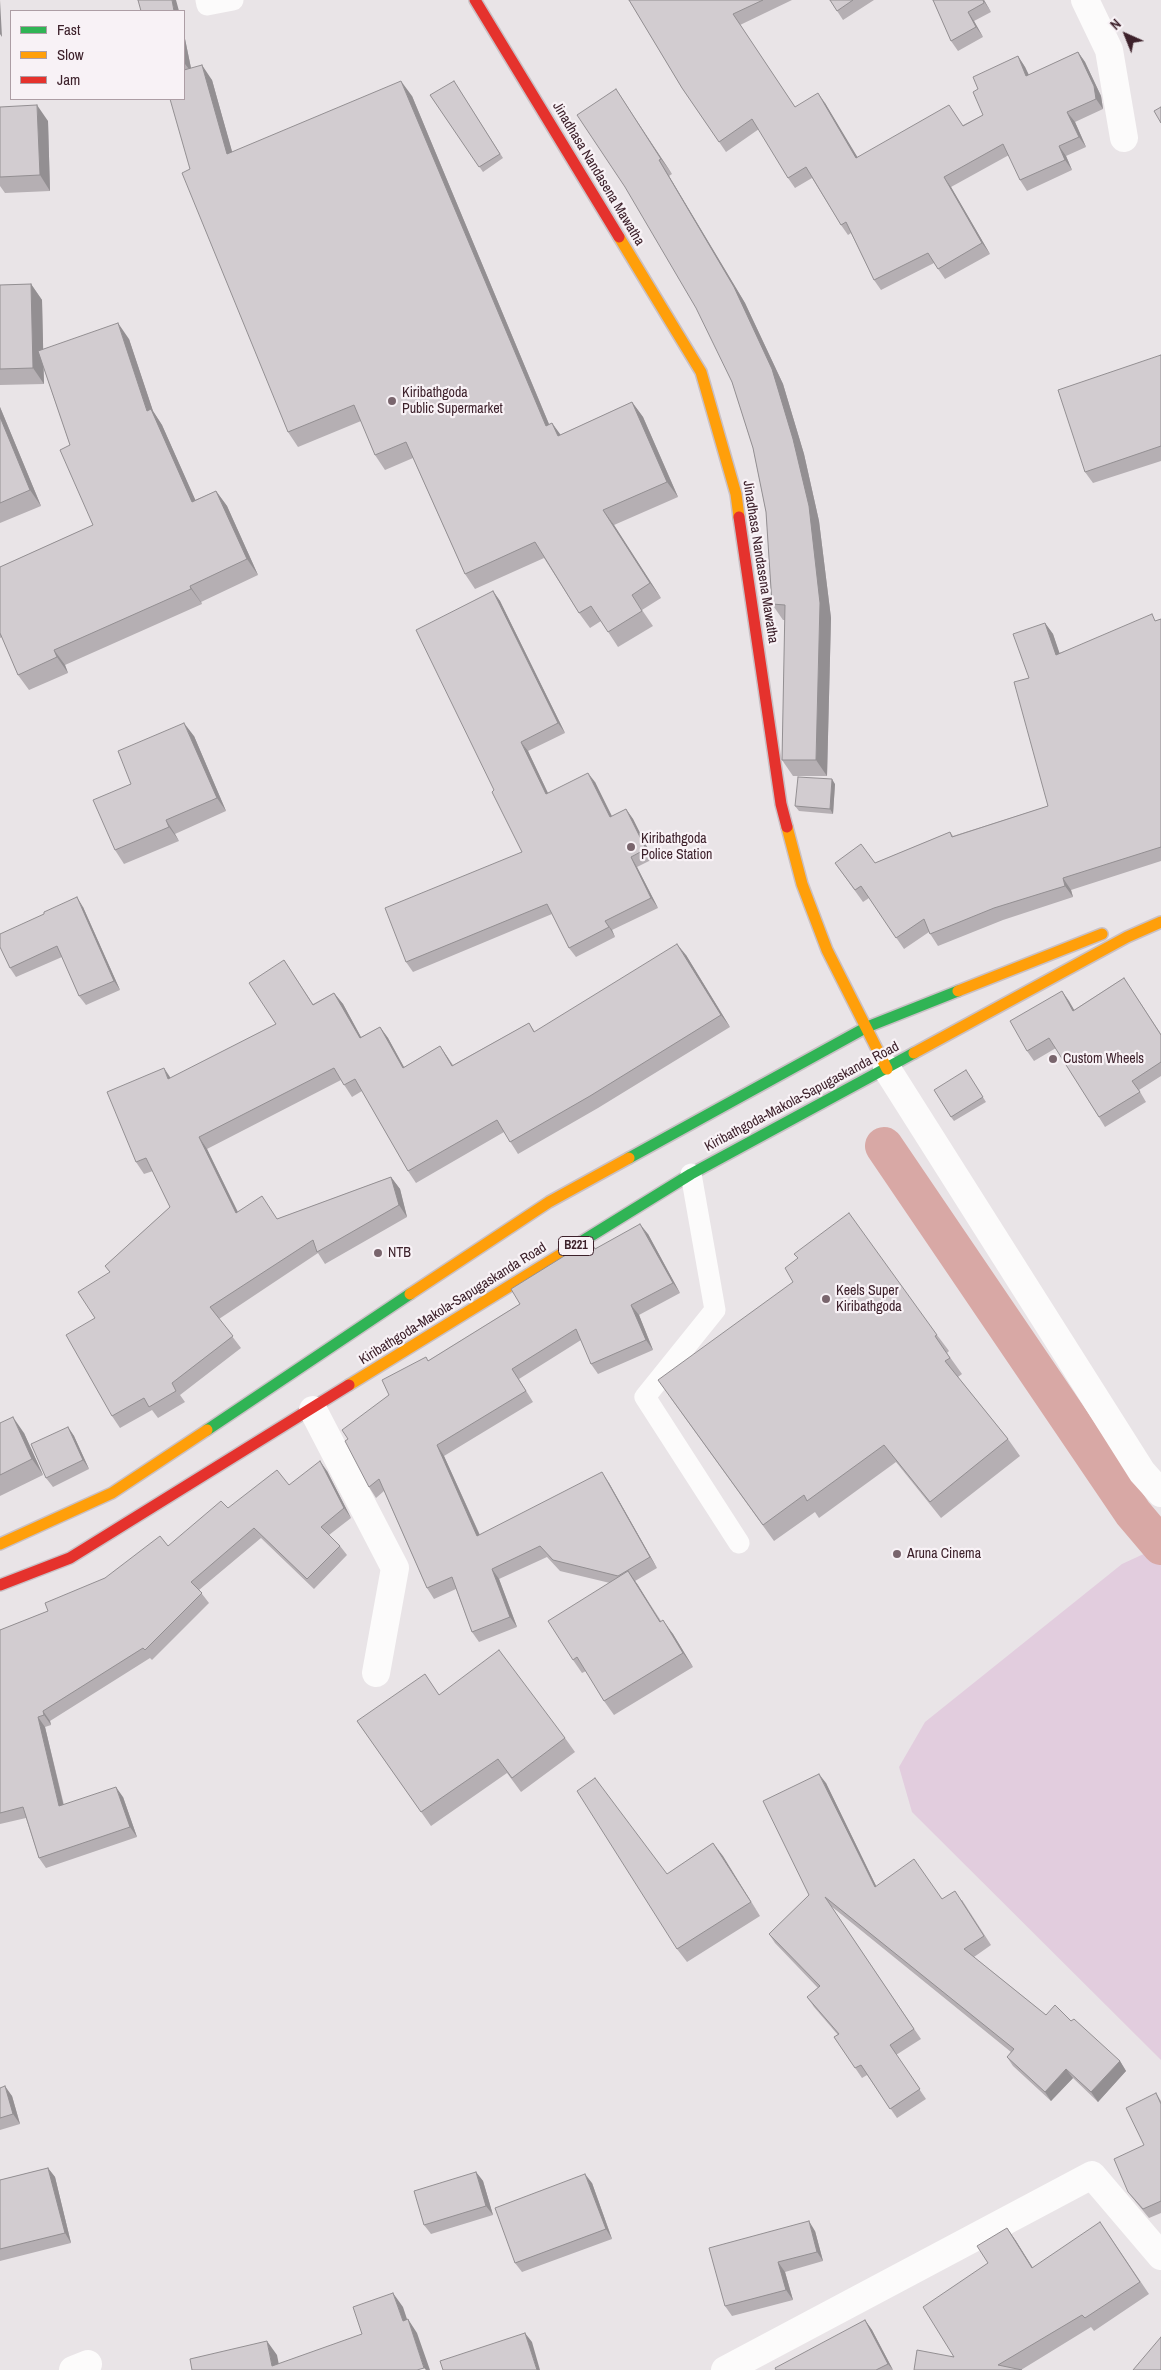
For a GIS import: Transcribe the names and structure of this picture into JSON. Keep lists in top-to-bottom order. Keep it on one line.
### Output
{"streets":{"main road":["Jinadhasa Nandasena Mawatha","Kiribathgoda-Makola-Sapugaskanda Road","B221"]},"crossings":[["Jinadhasa Nandasena Mawatha","Kiribathgoda-Makola-Sapugaskanda Road"]],"places":["Kiribathgoda Public Supermarket","Kiribathgoda Police Station","Custom Wheels","NTB","Keels Super Kiribathgoda","Aruna Cinema"],"legend":["Fast","Slow","Jam"],"north":"top left"}
